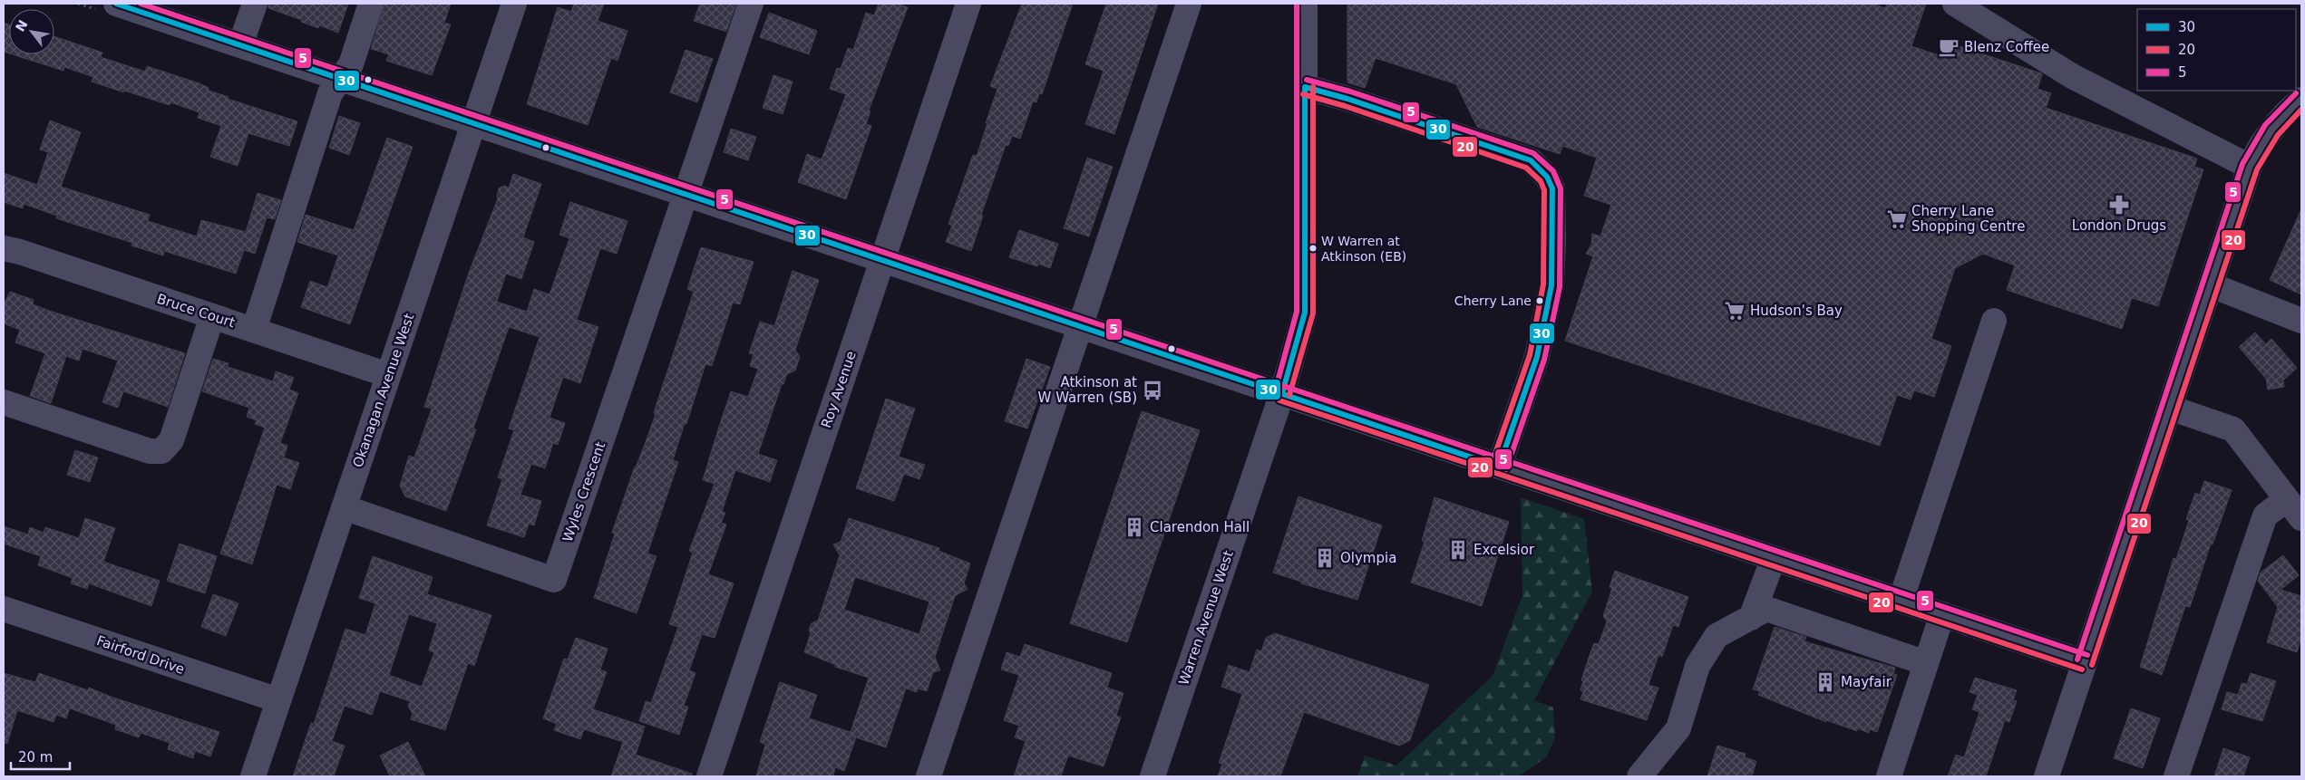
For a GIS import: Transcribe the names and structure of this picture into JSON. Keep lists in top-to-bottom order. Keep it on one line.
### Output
{"streets":{"street":["Bruce Court","Roy Avenue","Okanagan Avenue West","Wyles Crescent","Warren Avenue West","Fairford Drive"]},"crossings":[["Bruce Court","Okanagan Avenue West"],["Okanagan Avenue West","Wyles Crescent"],["Okanagan Avenue West","Fairford Drive"]],"places":{"cafe":["Blenz Coffee"],"pharmacy":["London Drugs"],"supermarket":["Cherry Lane Shopping Centre","Hudson's Bay"],"other":["W Warren at Atkinson (EB)","Cherry Lane"],"bus stop":["Atkinson at W Warren (SB)"],"building":["Clarendon Hall","Excelsior","Olympia","Mayfair"]},"lines":["transit line 30","transit line 5","transit line 20"],"legend":["30","20","5"],"scale_bar":"20 m","north":"top left"}
